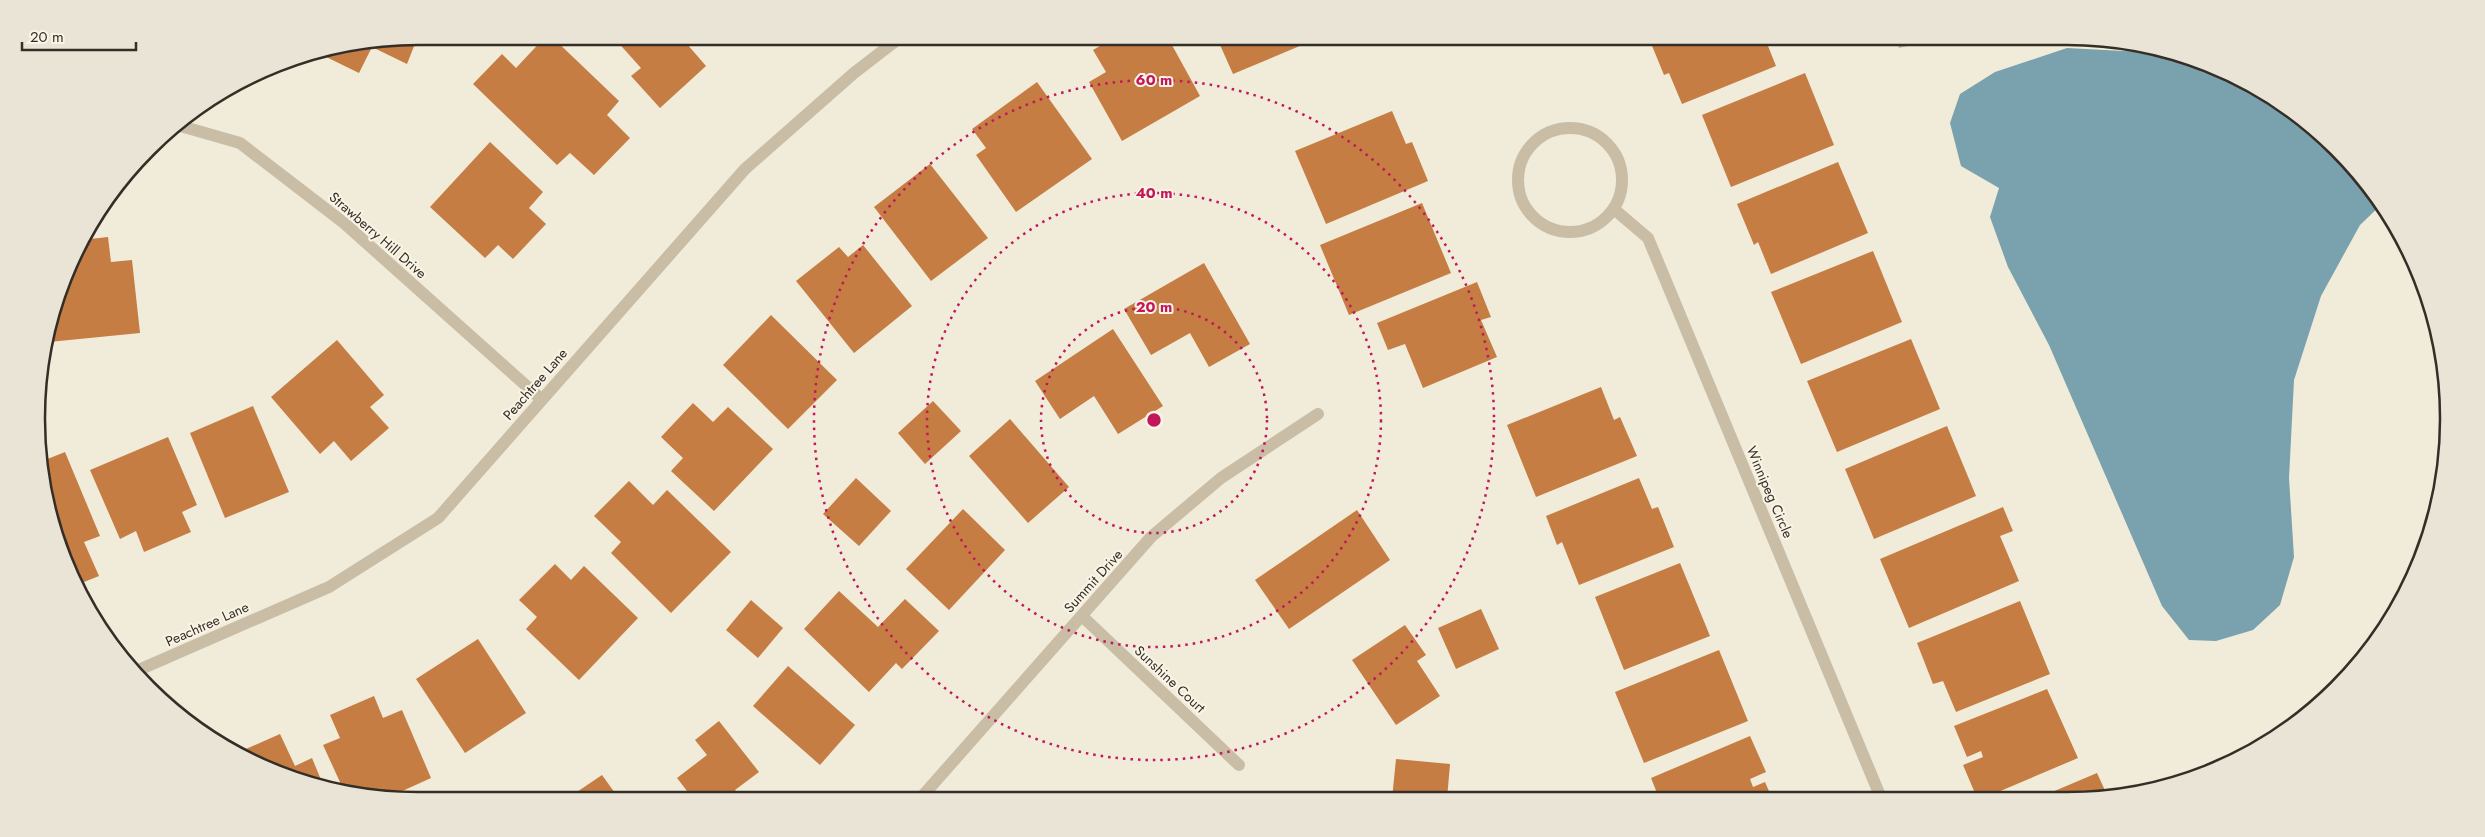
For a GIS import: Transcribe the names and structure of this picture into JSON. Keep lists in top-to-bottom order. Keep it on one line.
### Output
{"streets":{"street":["Strawberry Hill Drive","Peachtree Lane","Winnipeg Circle","Summit Drive","Sunshine Court"]},"crossings":[["Strawberry Hill Drive","Peachtree Lane"],["Summit Drive","Sunshine Court"]],"scale_bar":"20 m","rings":["60 m","40 m","20 m"]}
